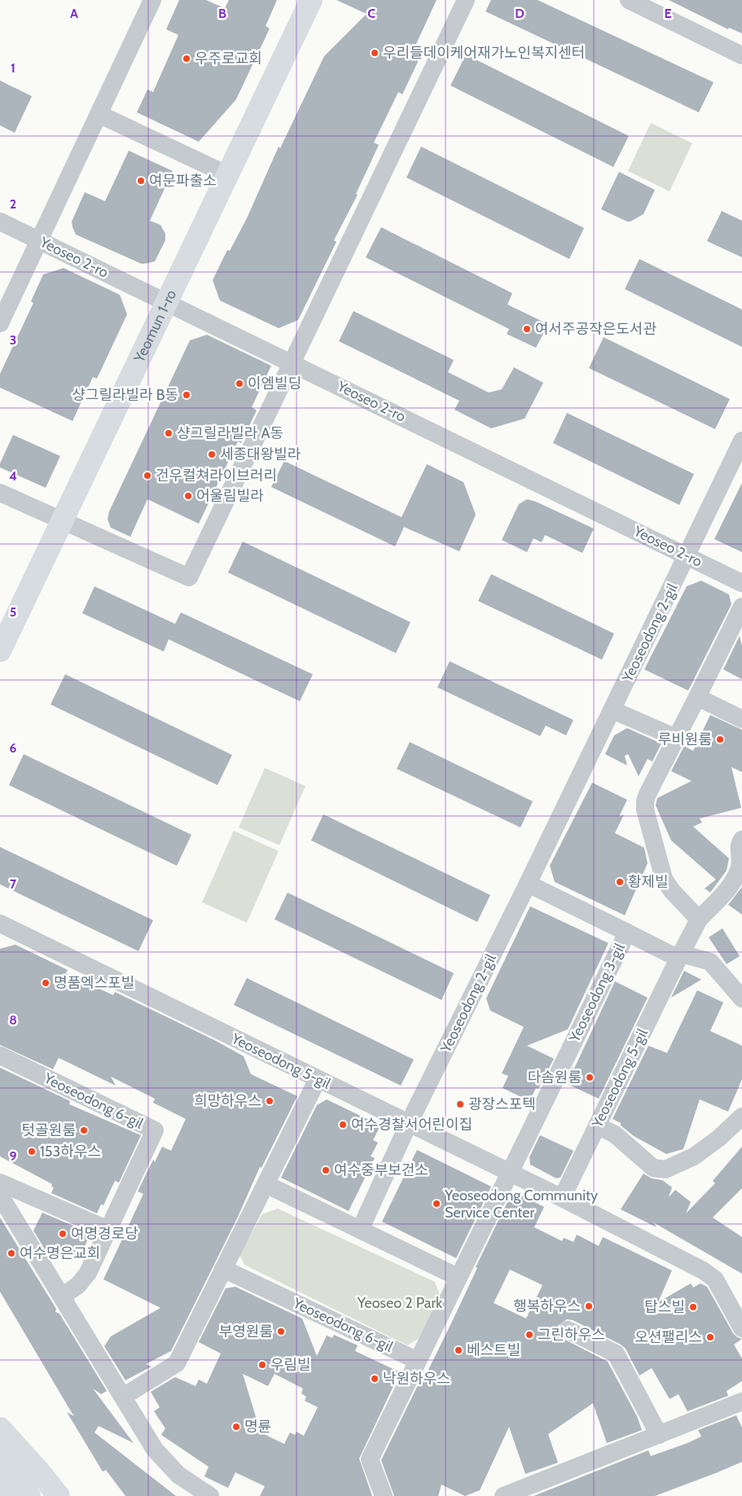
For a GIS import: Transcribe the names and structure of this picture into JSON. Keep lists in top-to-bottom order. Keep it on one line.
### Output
{"streets":{"street":["Yeoseo 2-ro","Yeomun 1-ro","Yeoseodong 2-gil","Yeoseodong 3-gil","Yeoseodong 5-gil","Yeoseodong 6-gil"]},"crossings":[["Yeoseo 2-ro","Yeomun 1-ro"],["Yeoseo 2-ro","Yeoseodong 2-gil"],["Yeoseodong 2-gil","Yeoseodong 5-gil"],["Yeoseodong 3-gil","Yeoseodong 5-gil"]],"parks":["Yeoseo 2 Park"],"places":["우리들데이케어재가노인복지센터","우주로교회","여문파출소","여서주공작은도서관","이엠빌딩","샹그릴라빌라 B동","샹그릴라빌라 A동","세종대왕빌라","건우컬쳐라이브러리","어울림빌라","루비원룸","황제빌","명품엑스포빌","다솜원룸","희망하우스","광장스포텍","여수경찰서어린이집","텃골원룸","153하우스","여수중부보건소","Yeoseodong Community Service Center","여명경로당","여수명은교회","행복하우스","탑스빌","부영원룸","그린하우스","오션팰리스","베스트빌","우림빌","낙원하우스","명륜"],"grid":{"columns":["A","B","C","D","E"],"rows":["1","2","3","4","5","6","7","8","9"]}}
